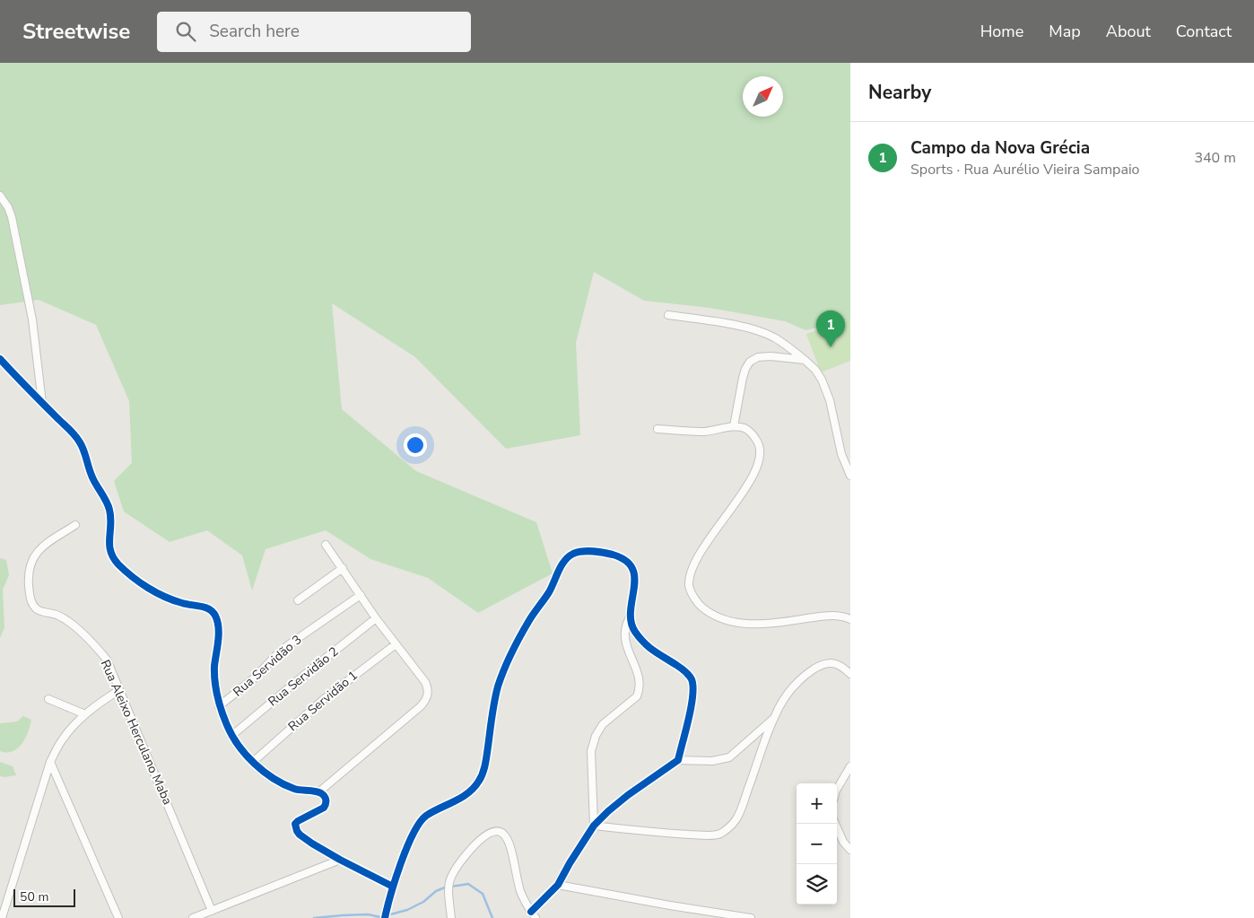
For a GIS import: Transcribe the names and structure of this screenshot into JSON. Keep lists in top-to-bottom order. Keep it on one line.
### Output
{"streets":{"street":["Rua Servidão 3","Rua Servidão 2","Rua Servidão 1","Rua Aleixo Herculano Maba"]},"scale_bar":"50 m","north":"top right","page":{"header":"Streetwise","search":"Search here","nav":["Home","Map","About","Contact"],"heading":"Nearby","list":[{"mark":"1","name":"Campo da Nova Grécia","note":"Sports · Rua Aurélio Vieira Sampaio","value":"340 m"}],"pins":"1","map_buttons":["+","−"],"scale":"50 m"}}
